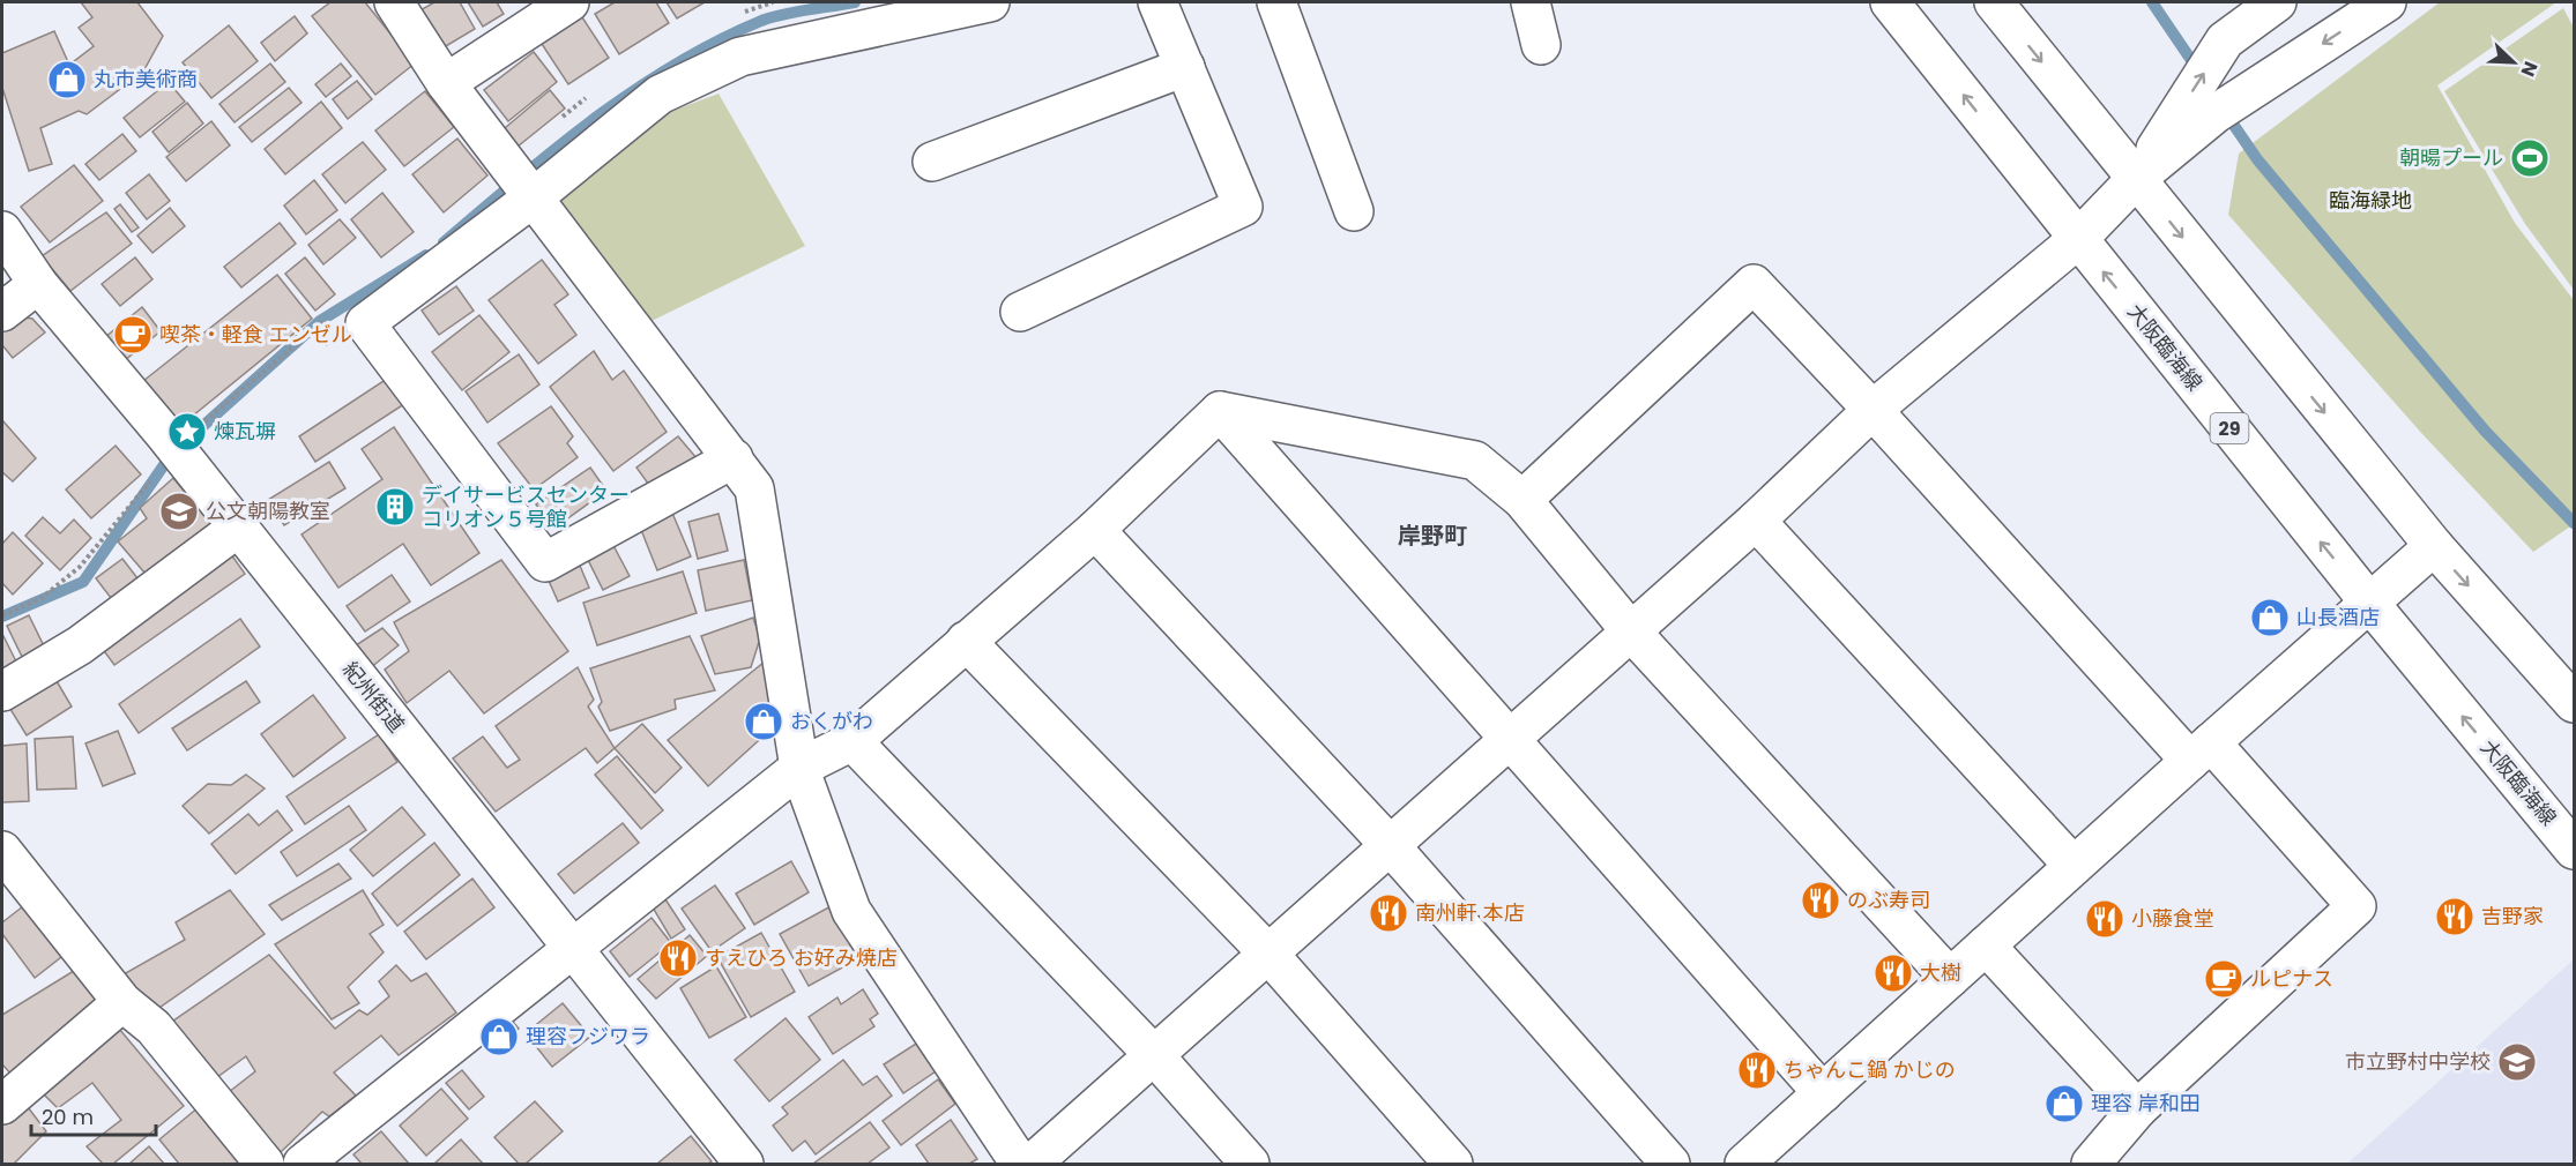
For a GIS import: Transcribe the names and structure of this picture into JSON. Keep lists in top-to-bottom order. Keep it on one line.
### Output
{"streets":{"street":["大阪臨海線","29","紀州街道"]},"districts":["岸野町"],"parks":["臨海緑地"],"places":{"shop":["丸市美術商","山長酒店","おくがわ","理容フジワラ","理容 岸和田"],"sports":["朝暘プール"],"cafe":["喫茶・軽食 エンゼル","ルピナス"],"place":["煉瓦塀"],"building":["デイサービスセンター コリオン５号館"],"school or university":["公文朝陽教室","市立野村中学校"],"restaurant":["のぶ寿司","南州軒 本店","吉野家","小藤食堂","すえひろ お好み焼店","大樹","ちゃんこ鍋 かじの"]},"scale_bar":"20 m","north":"bottom right"}
